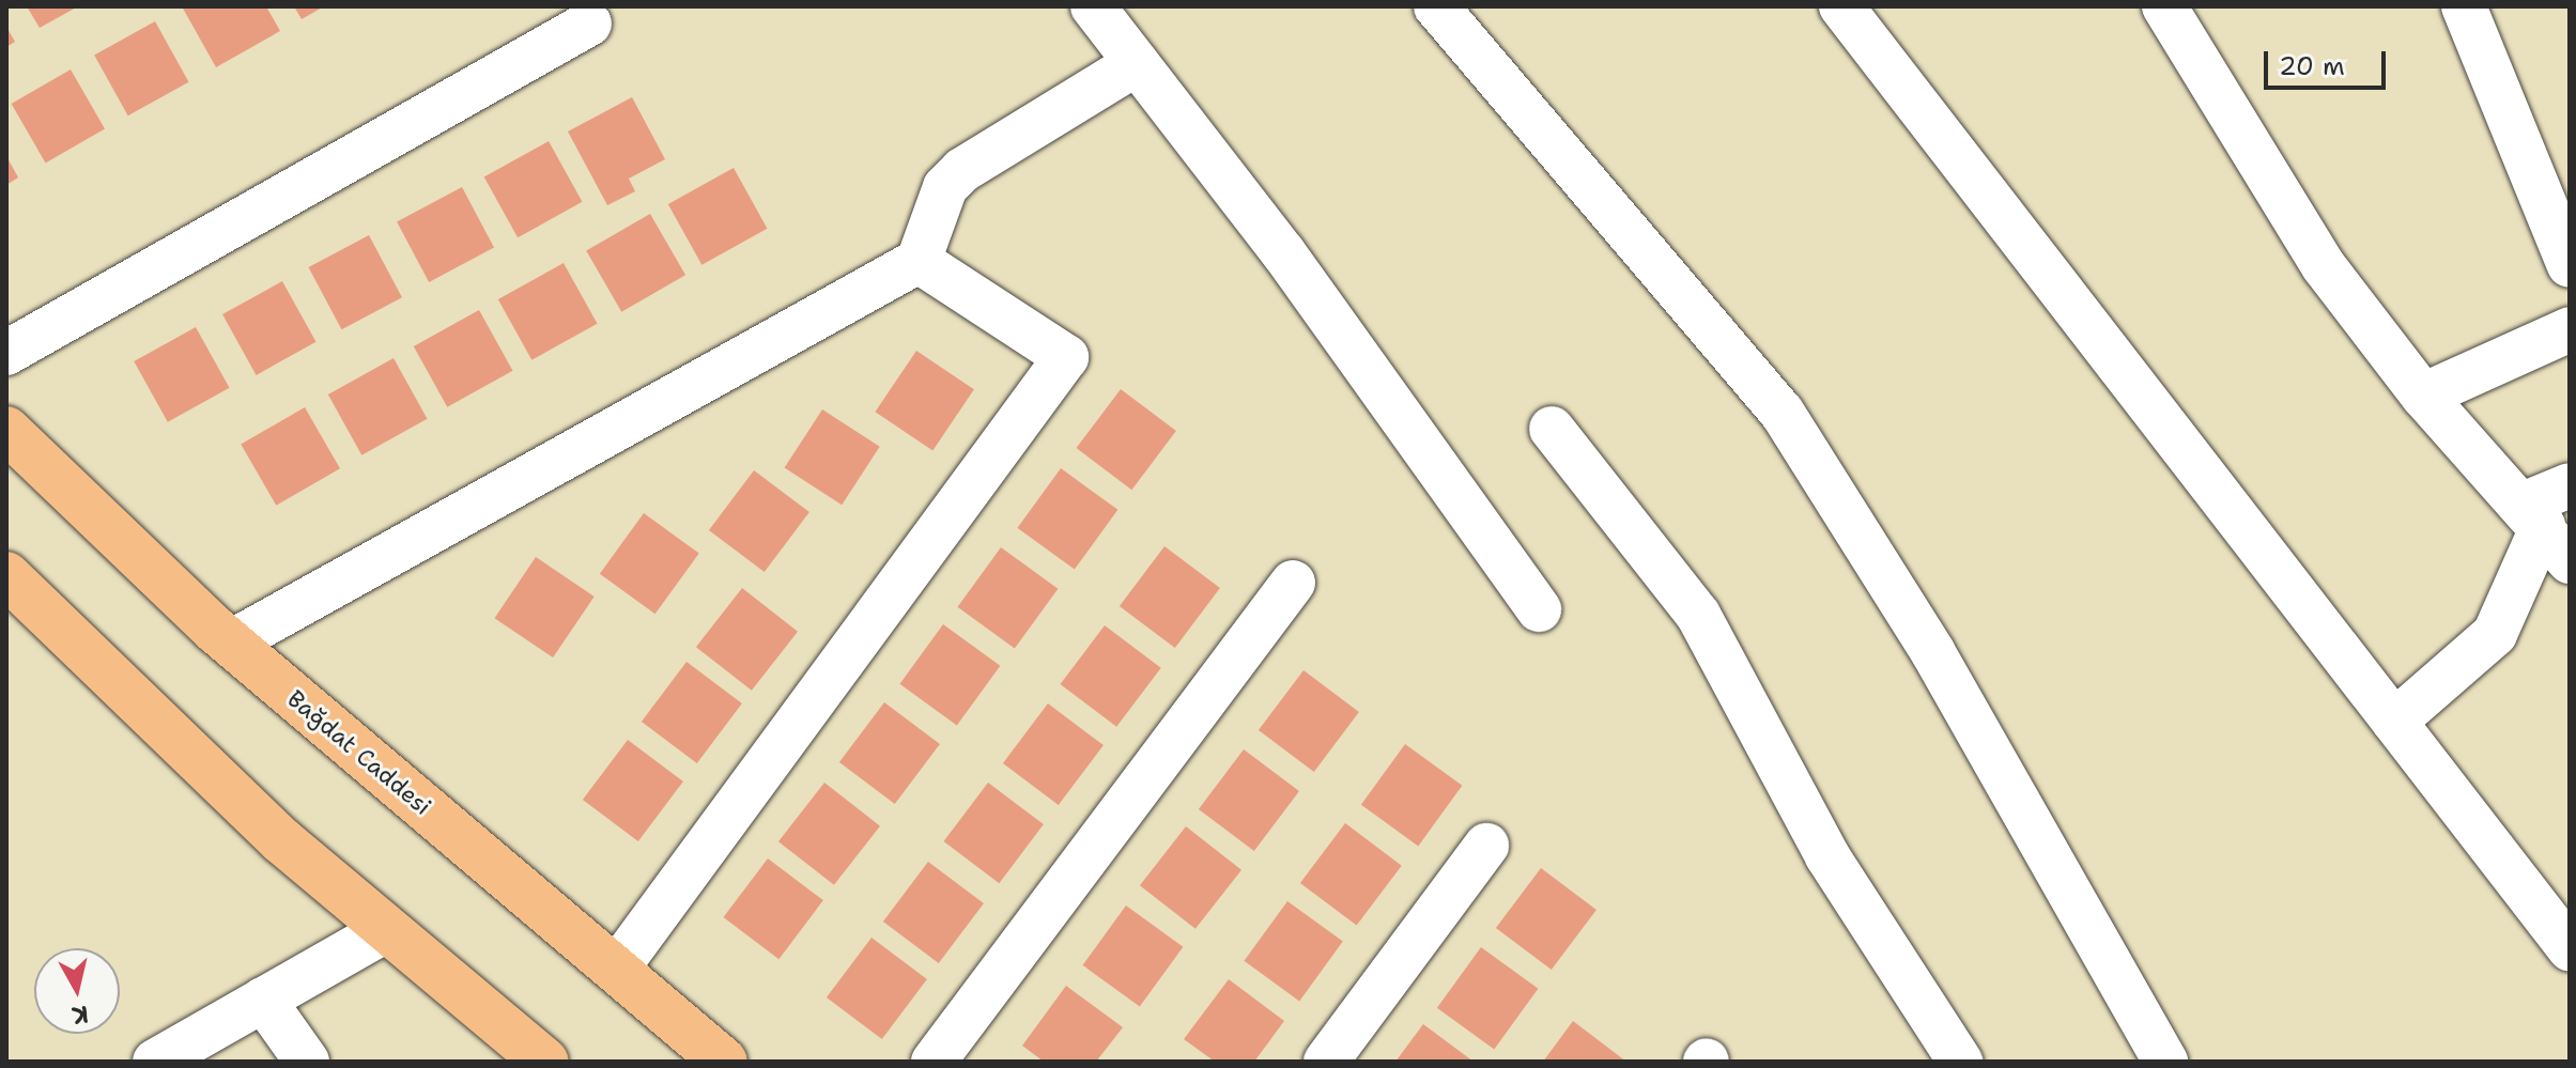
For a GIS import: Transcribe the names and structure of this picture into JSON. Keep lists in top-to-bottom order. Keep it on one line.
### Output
{"streets":{"main road":["Bağdat Caddesi"]},"scale_bar":"20 m","north":"bottom"}
